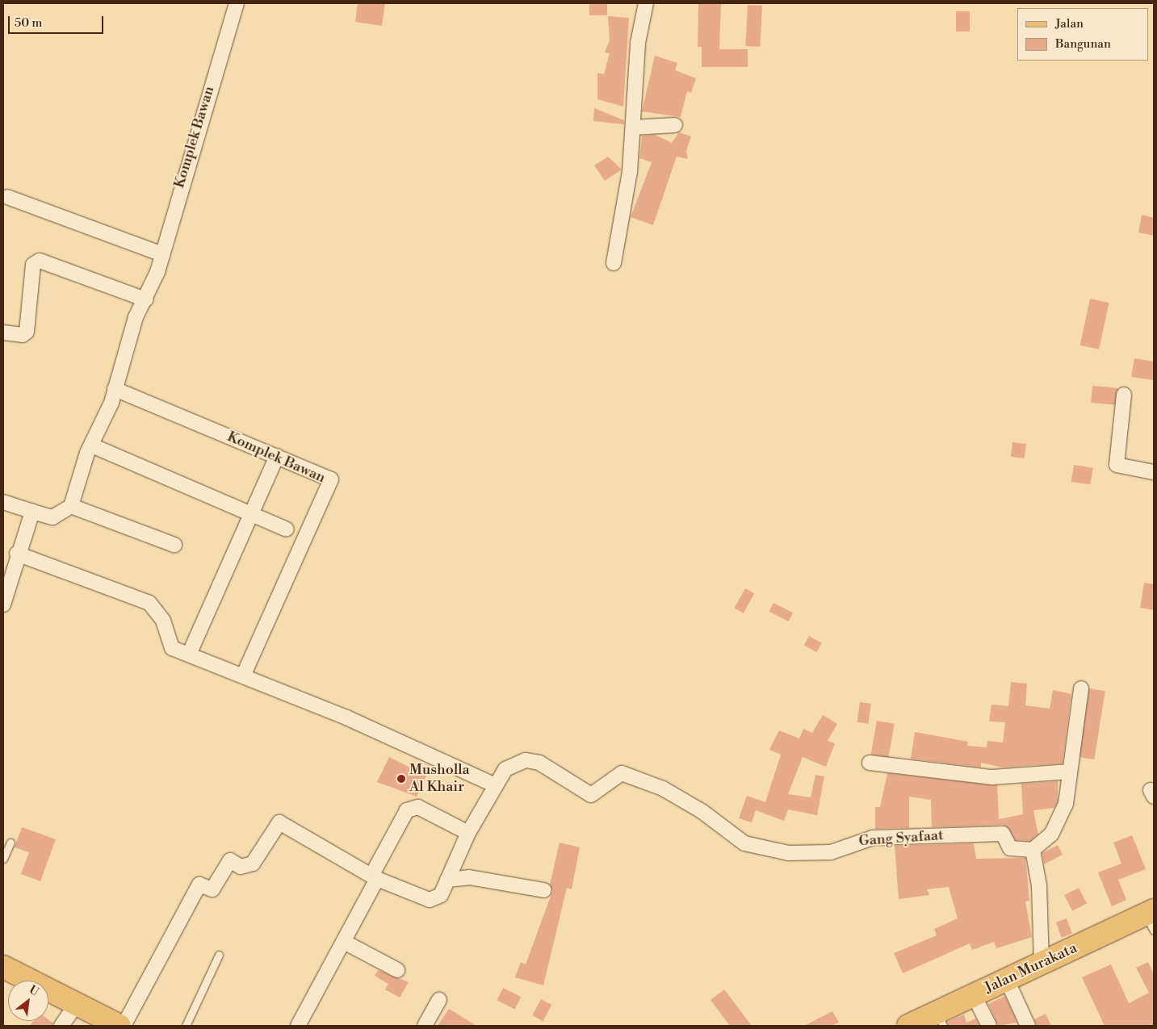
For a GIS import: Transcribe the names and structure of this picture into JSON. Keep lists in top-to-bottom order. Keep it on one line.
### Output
{"streets":{"main road":["Jalan Murakata"],"street":["Komplek Bawan","Gang Syafaat"]},"places":["Musholla Al Khair"],"legend":["Jalan","Bangunan"],"scale_bar":"50 m","north":"top right"}
